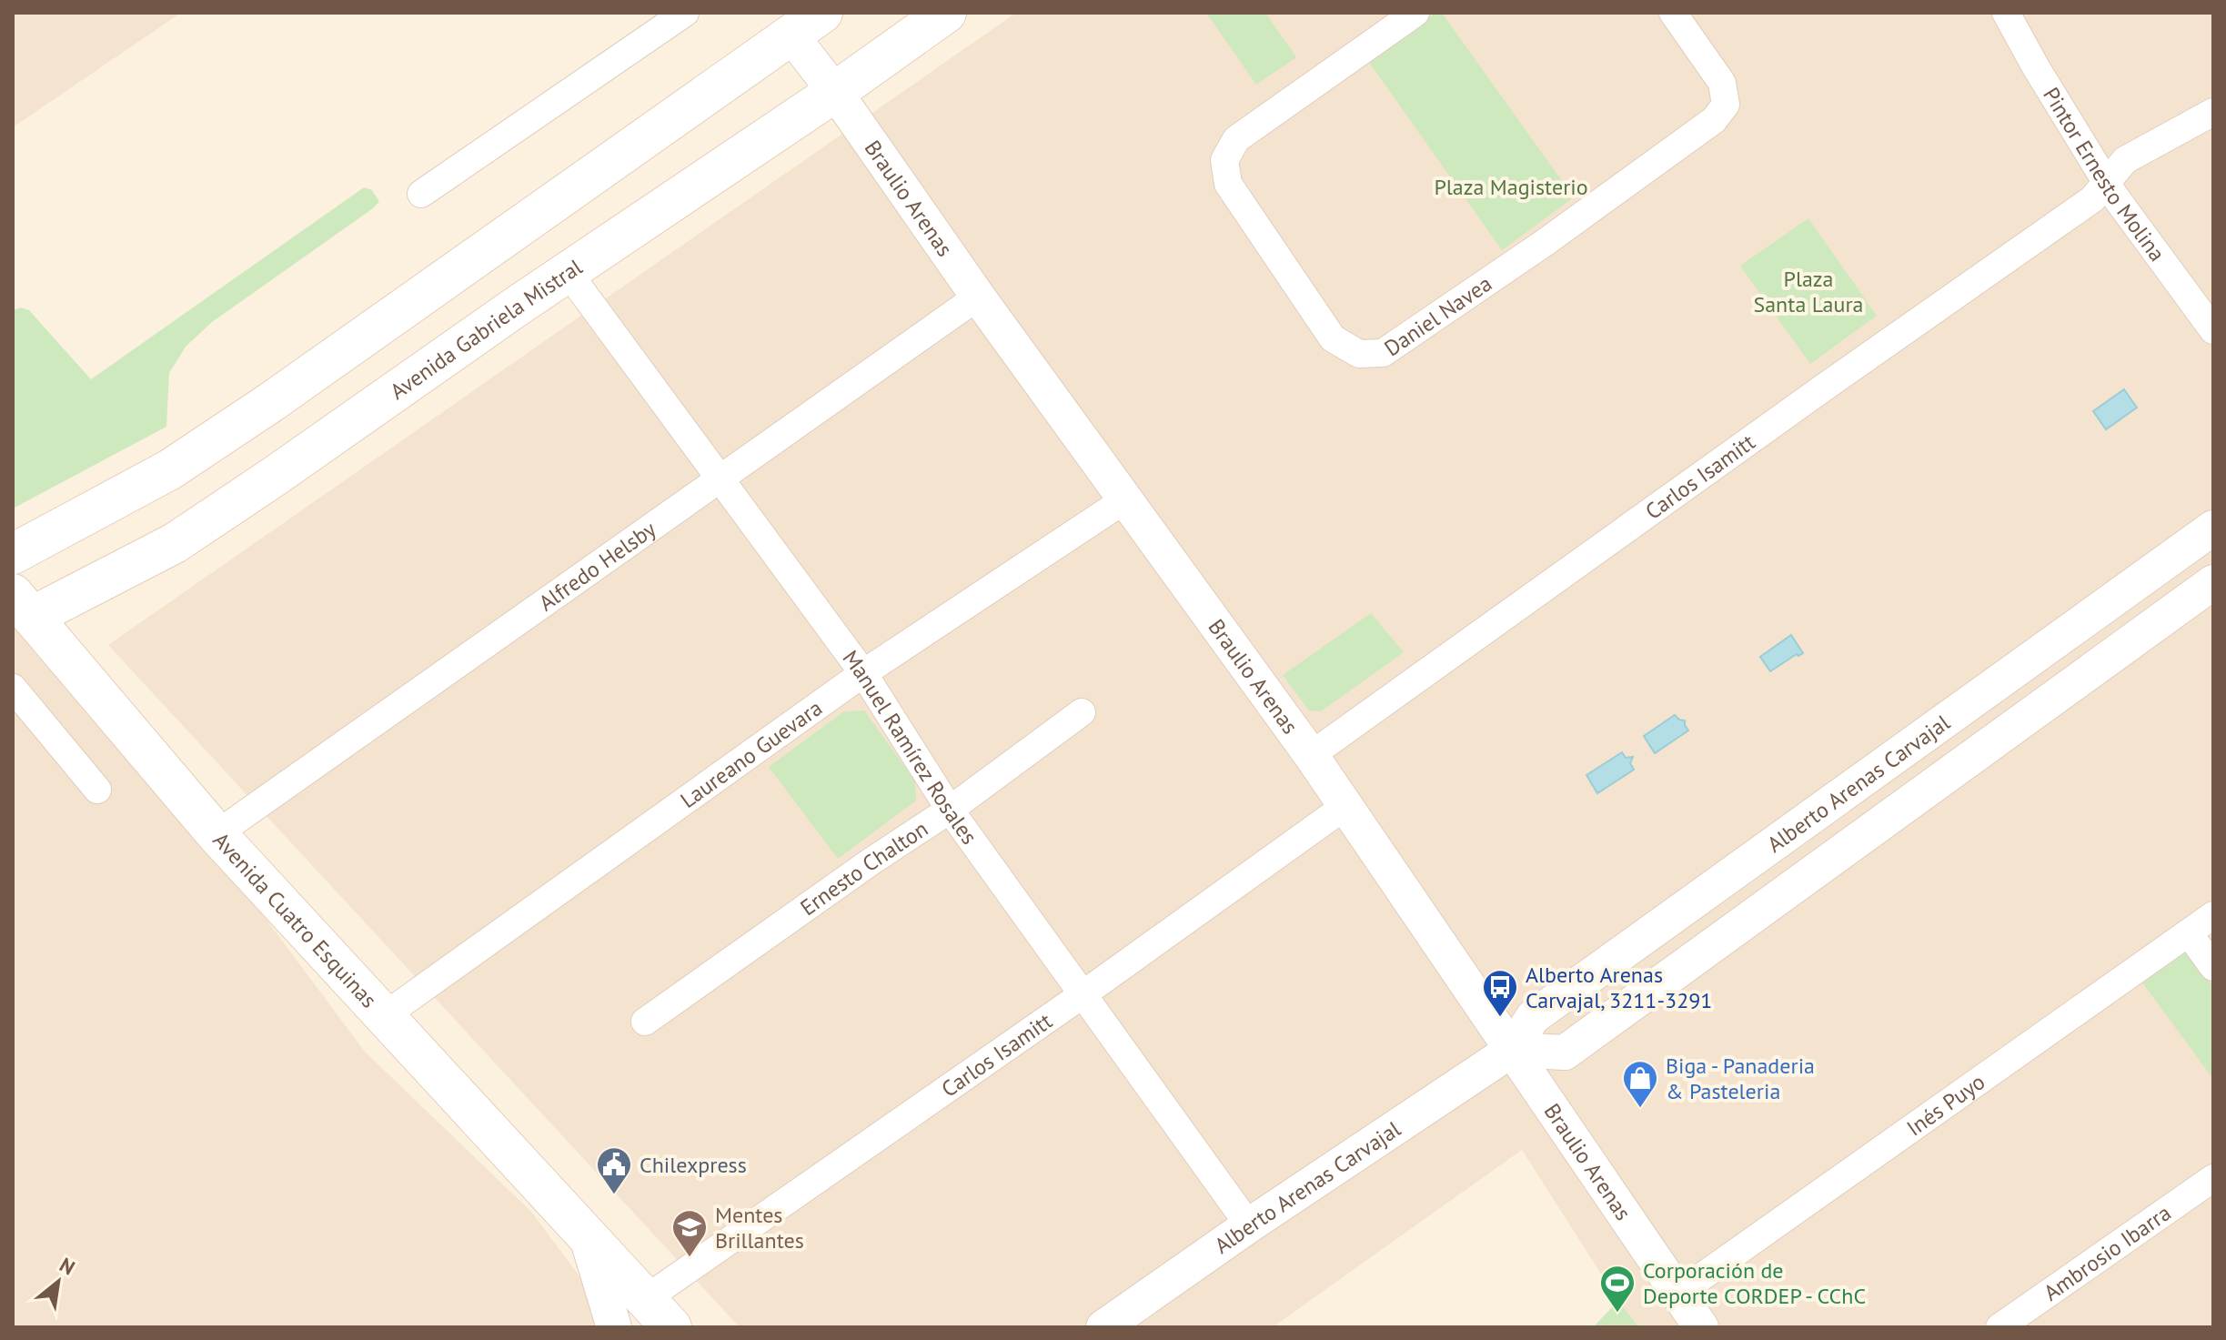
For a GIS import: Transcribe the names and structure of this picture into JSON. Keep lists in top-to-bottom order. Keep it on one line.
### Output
{"streets":{"main road":["Avenida Gabriela Mistral","Avenida Cuatro Esquinas"],"street":["Pintor Ernesto Molina","Braulio Arenas","Daniel Navea","Carlos Isamitt","Alfredo Helsby","Manuel Ramírez Rosales","Laureano Guevara","Alberto Arenas Carvajal","Ernesto Chalton","Inés Puyo","Ambrosio Ibarra"]},"crossings":[["Pintor Ernesto Molina","Carlos Isamitt"],["Braulio Arenas","Avenida Gabriela Mistral"],["Braulio Arenas","Carlos Isamitt"],["Braulio Arenas","Alfredo Helsby"],["Braulio Arenas","Laureano Guevara"],["Braulio Arenas","Alberto Arenas Carvajal"],["Braulio Arenas","Inés Puyo"],["Avenida Gabriela Mistral","Manuel Ramírez Rosales"],["Avenida Gabriela Mistral","Avenida Cuatro Esquinas"],["Carlos Isamitt","Manuel Ramírez Rosales"],["Carlos Isamitt","Avenida Cuatro Esquinas"],["Alfredo Helsby","Manuel Ramírez Rosales"],["Alfredo Helsby","Avenida Cuatro Esquinas"],["Manuel Ramírez Rosales","Laureano Guevara"],["Manuel Ramírez Rosales","Alberto Arenas Carvajal"],["Manuel Ramírez Rosales","Ernesto Chalton"],["Laureano Guevara","Avenida Cuatro Esquinas"]],"parks":["Plaza Magisterio","Plaza Santa Laura"],"places":{"bus stop":["Alberto Arenas Carvajal, 3211-3291"],"shop":["Biga - Panaderia & Pasteleria"],"public building":["Chilexpress"],"school or university":["Mentes Brillantes"],"sports":["Corporación de Deporte CORDEP - CChC"]},"north":"top right"}
